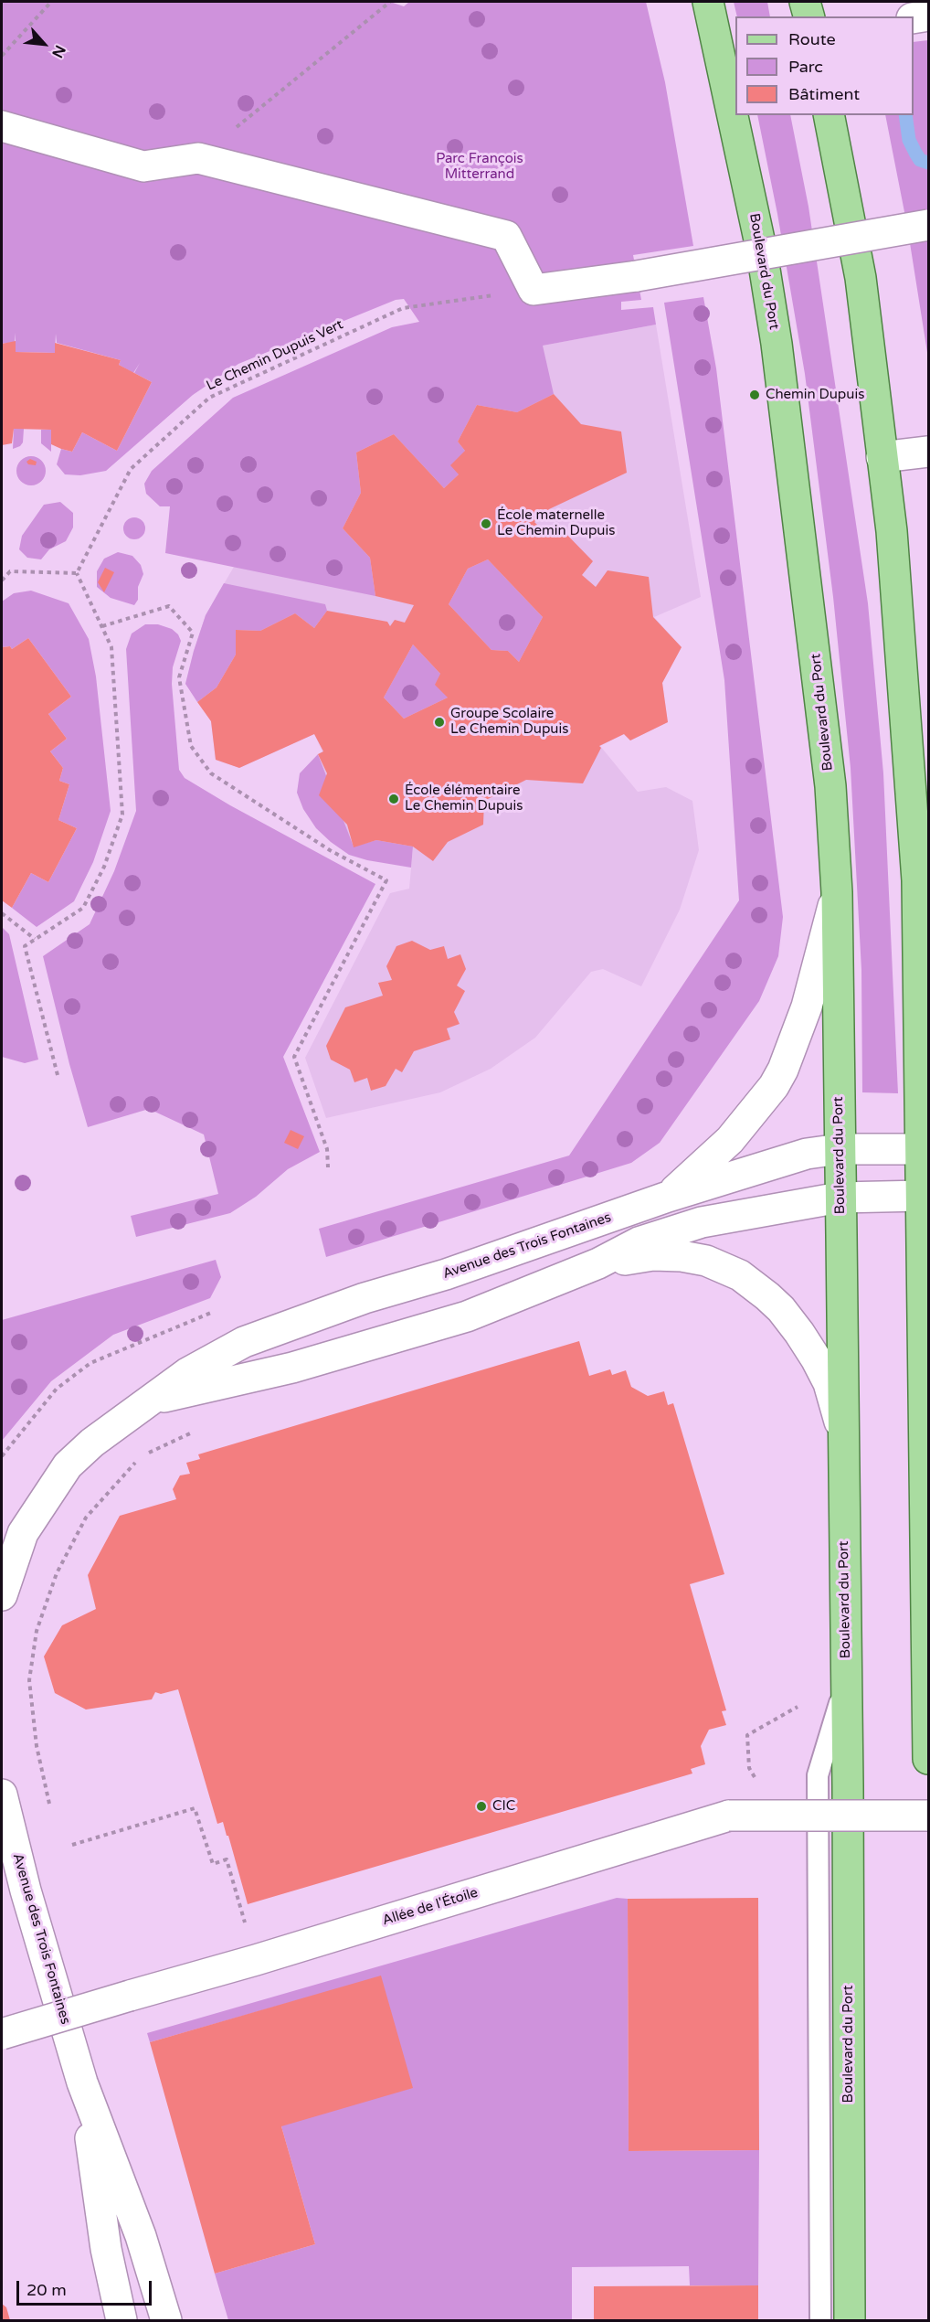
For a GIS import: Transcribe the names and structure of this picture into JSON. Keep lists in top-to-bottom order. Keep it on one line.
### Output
{"streets":{"main road":["Boulevard du Port"],"street":["Avenue des Trois Fontaines","Allée de l'Étoile"],"path":["Le Chemin Dupuis Vert"]},"crossings":[["Boulevard du Port","Avenue des Trois Fontaines"]],"parks":["Parc François Mitterrand"],"places":["Chemin Dupuis","École maternelle Le Chemin Dupuis","Groupe Scolaire Le Chemin Dupuis","École élémentaire Le Chemin Dupuis","CIC"],"legend":["Route","Parc","Bâtiment"],"scale_bar":"20 m","north":"bottom right"}
